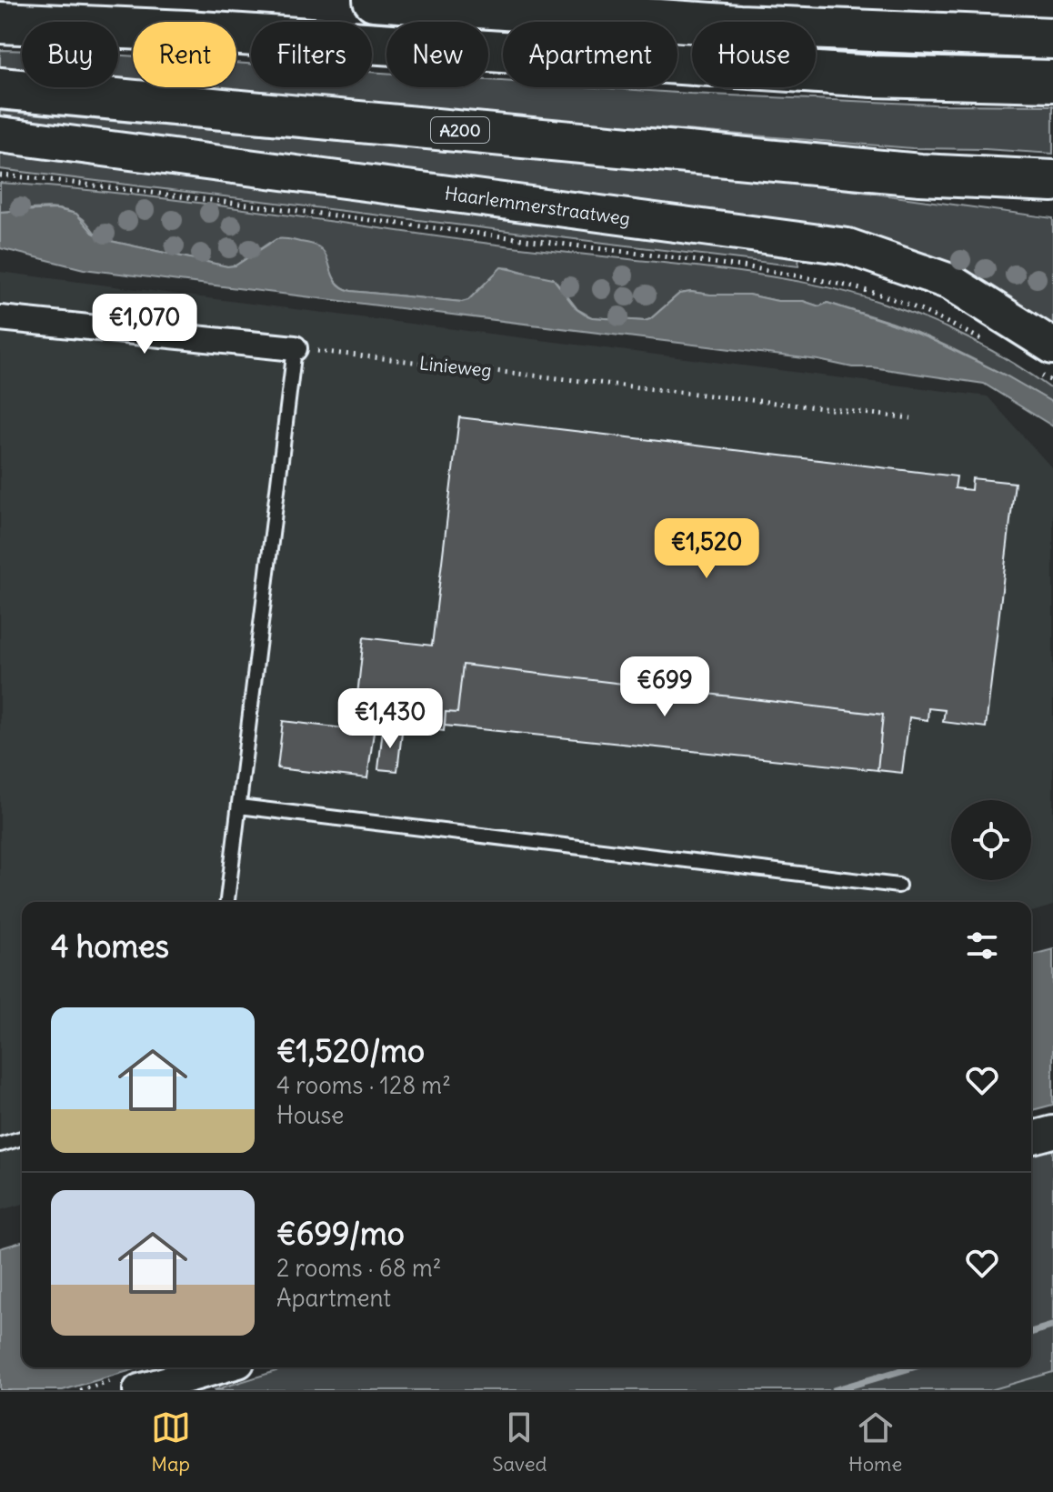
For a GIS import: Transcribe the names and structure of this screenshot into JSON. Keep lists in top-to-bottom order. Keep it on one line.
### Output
{"streets":{"highway":["A200"],"main road":["Haarlemmerstraatweg"],"path":["Linieweg"]},"page":{"chip":["Buy","Rent","Filters","New","Apartment","House"],"price":["€1,070","€1,520","€699","€1,430"],"heading":"4 homes","list":[{"name":"€1,520/mo","note":"4 rooms · 128 m² · House"},{"name":"€699/mo","note":"2 rooms · 68 m² · Apartment"}],"tabs":["Map","Saved","Home"]}}
